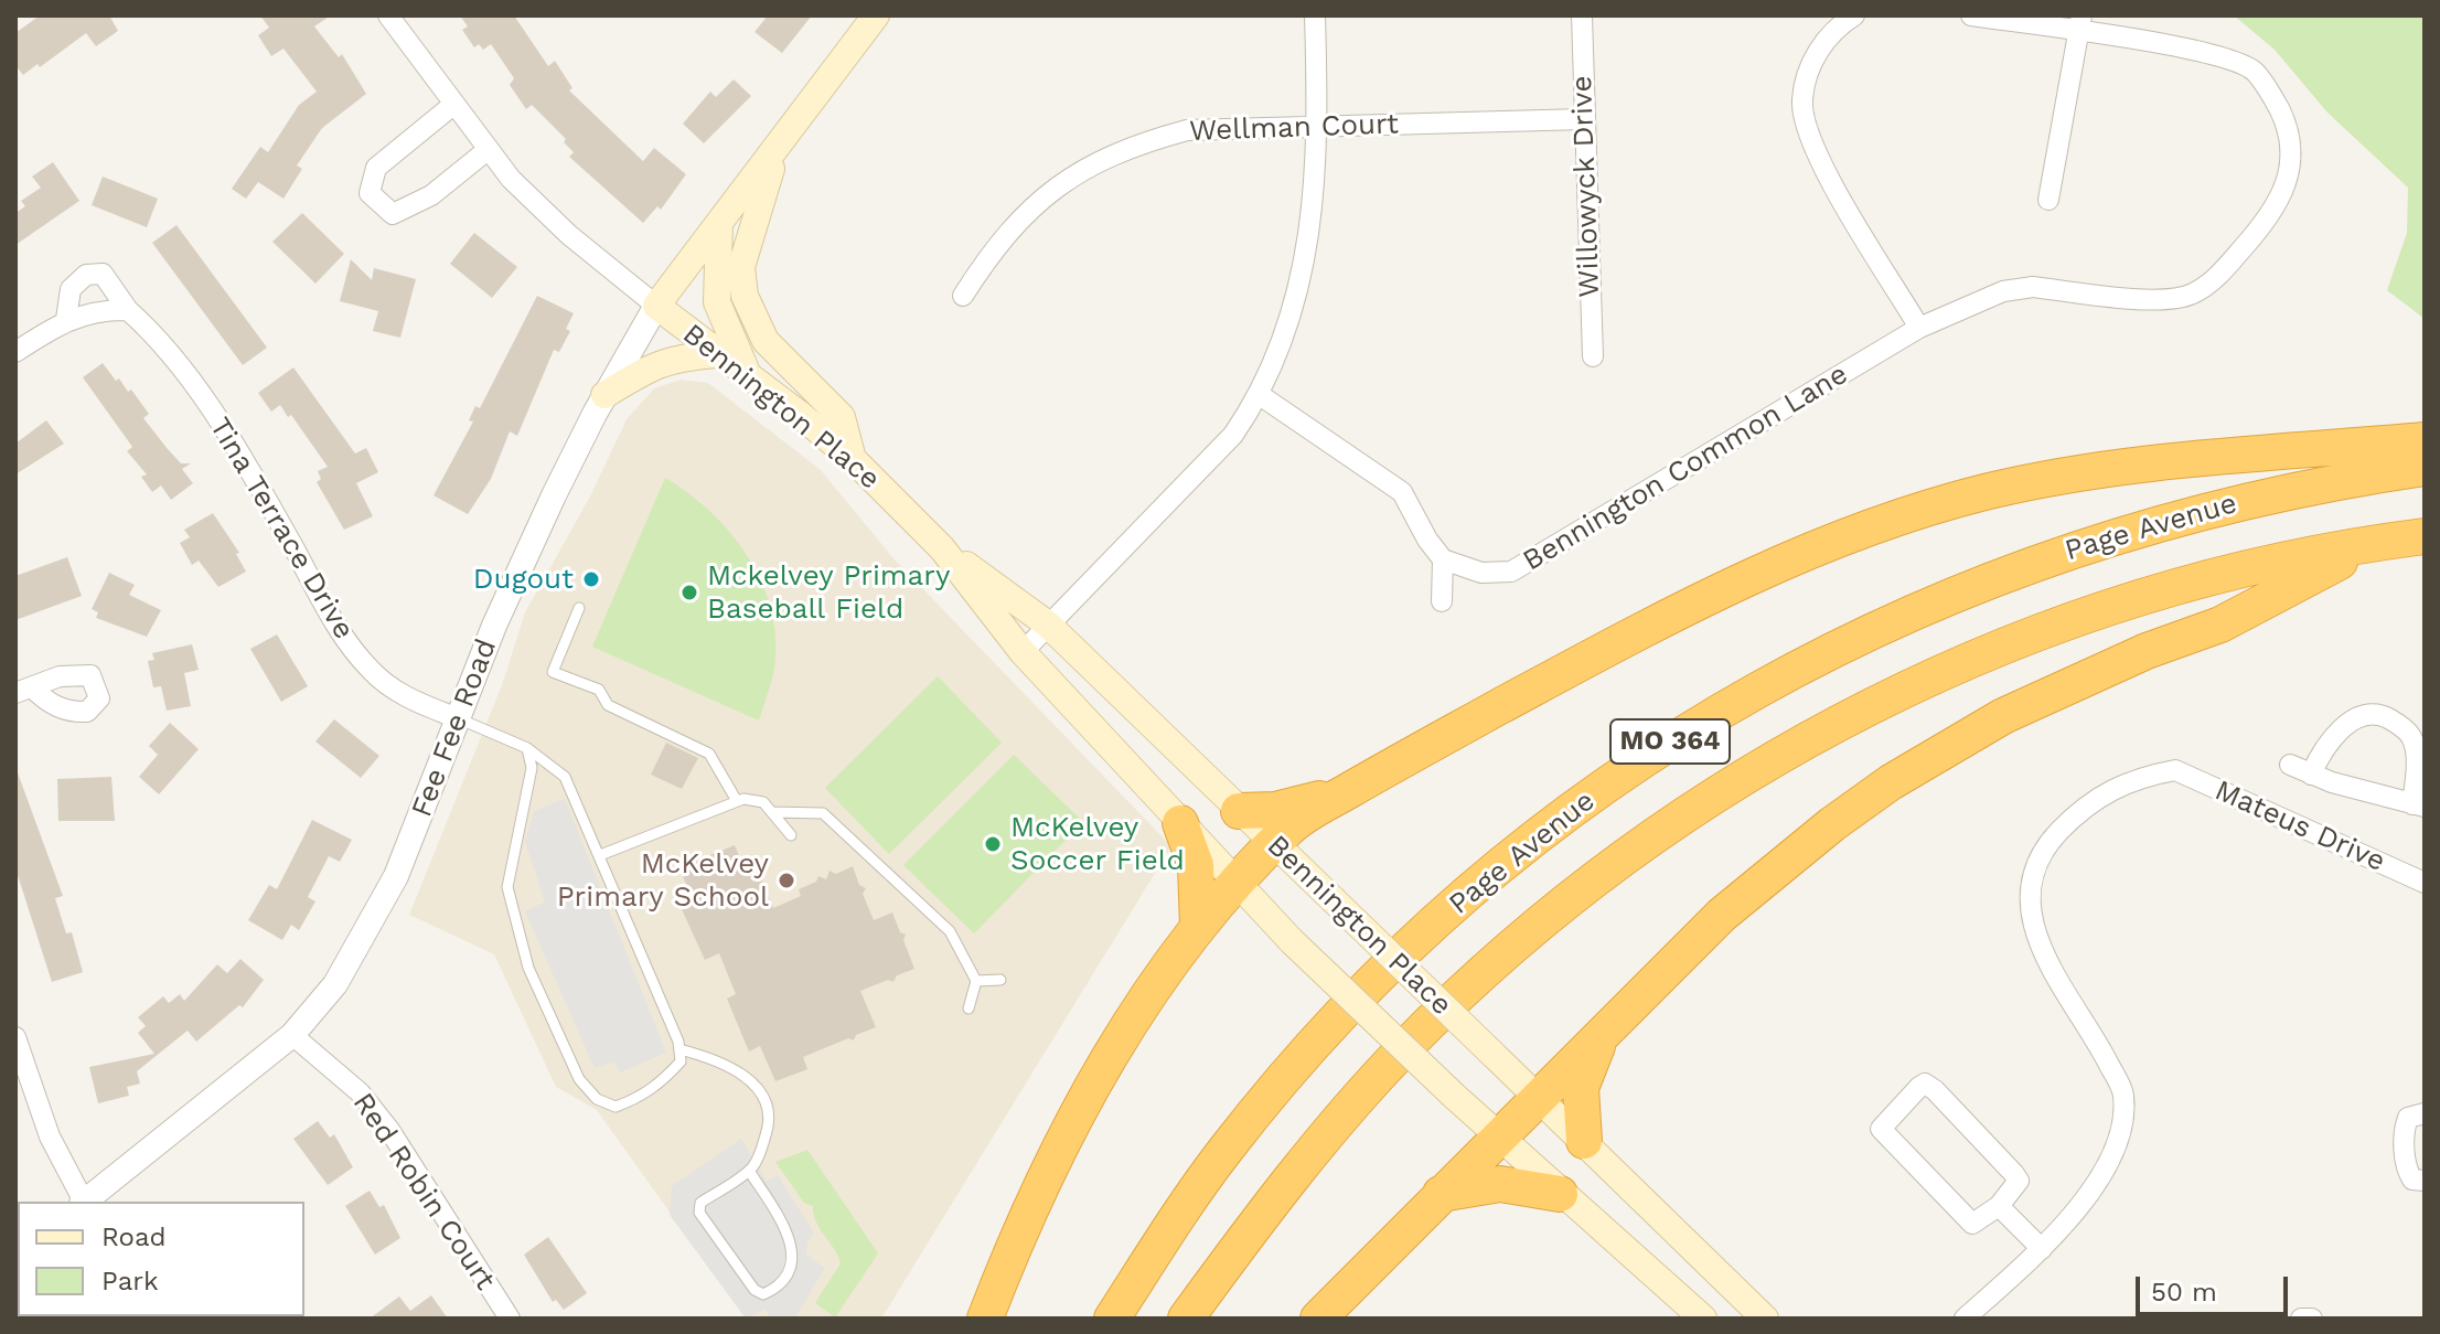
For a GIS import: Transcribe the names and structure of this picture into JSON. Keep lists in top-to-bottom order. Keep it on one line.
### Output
{"streets":{"highway":["Page Avenue","MO 364"],"main road":["Bennington Place","Fee Fee Road"],"street":["Wellman Court","Willowyck Drive","Bennington Common Lane","Tina Terrace Drive","Mateus Drive","Red Robin Court"]},"crossings":[["Wellman Court","Willowyck Drive"],["Bennington Place","Fee Fee Road"],["Tina Terrace Drive","Fee Fee Road"],["Fee Fee Road","Red Robin Court"]],"places":["Dugout","Mckelvey Primary Baseball Field","McKelvey Soccer Field","McKelvey Primary School"],"legend":["Road","Park"],"scale_bar":"50 m"}
